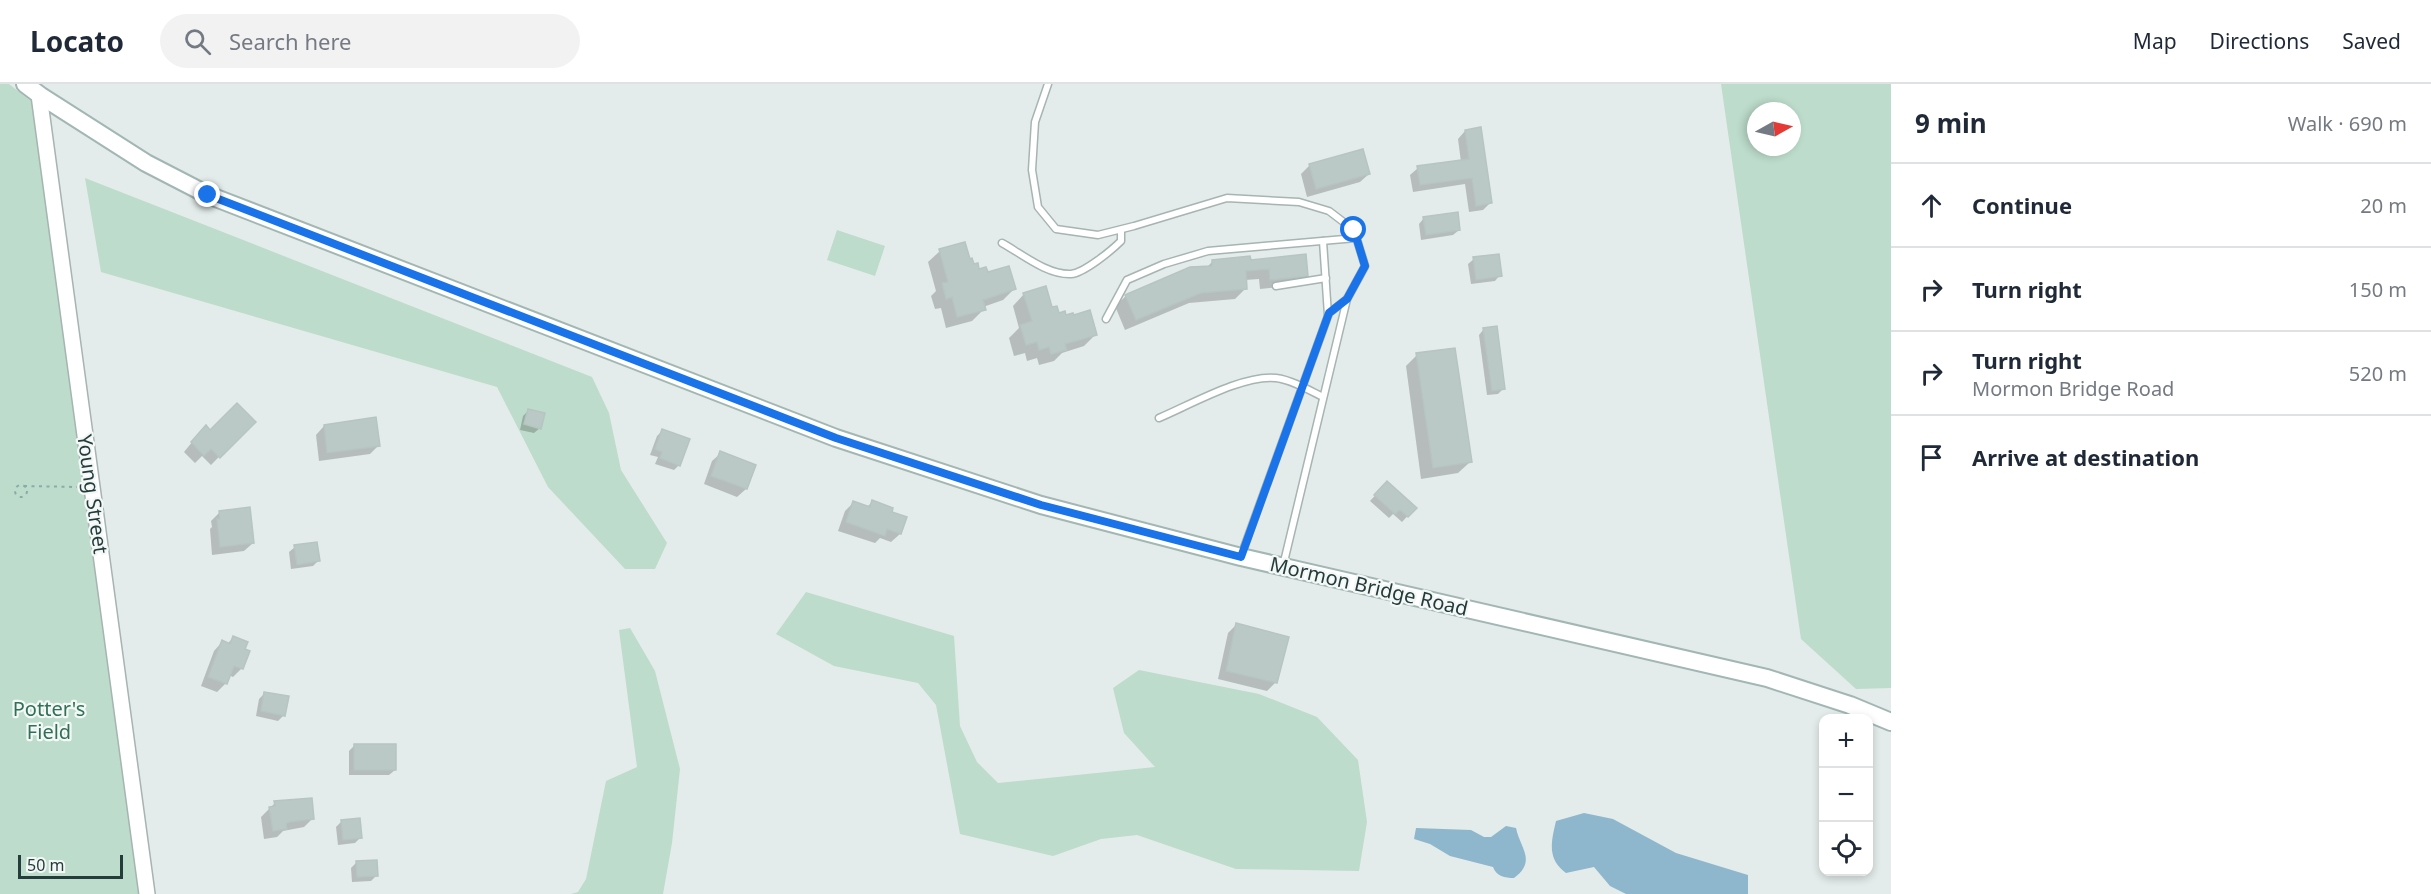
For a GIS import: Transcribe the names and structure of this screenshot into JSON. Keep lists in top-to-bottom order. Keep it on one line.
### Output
{"streets":{"main road":["Mormon Bridge Road"],"street":["Young Street"]},"crossings":[["Young Street","Mormon Bridge Road"]],"parks":["Potter's Field"],"scale_bar":"50 m","north":"right","page":{"header":"Locato","search":"Search here","nav":["Map","Directions","Saved"],"heading":["9 min","Walk · 690 m"],"list":[["Continue","20 m"],["Turn right","150 m"],["Turn right","Mormon Bridge Road","520 m"],"Arrive at destination"],"map_buttons":["+","−"],"scale":"50 m"}}
